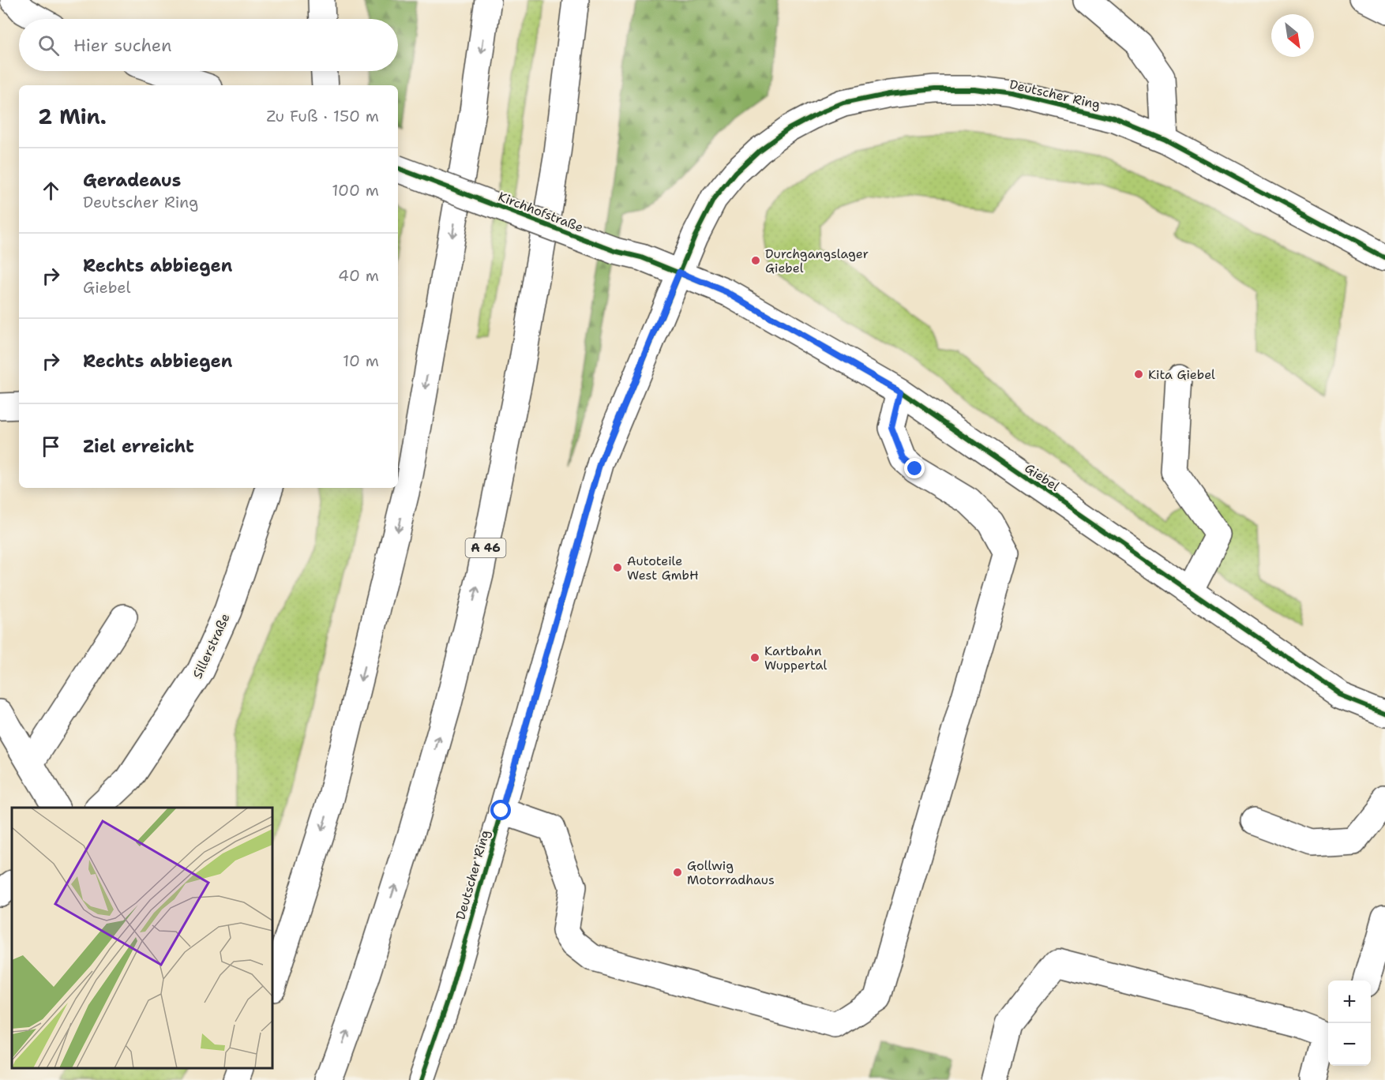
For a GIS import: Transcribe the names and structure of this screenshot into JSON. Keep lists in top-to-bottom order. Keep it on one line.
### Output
{"streets":{"main road":["Deutscher Ring","Kirchhofstraße","Giebel","A 46","Sillerstraße"]},"crossings":[["Deutscher Ring","Kirchhofstraße"],["Deutscher Ring","Giebel"],["Kirchhofstraße","Giebel"]],"places":["Durchgangslager Giebel","Kita Giebel","Autoteile West GmbH","Kartbahn Wuppertal","Gollwig Motorradhaus"],"north":"bottom right","page":{"search":"Hier suchen","heading":["2 Min.","Zu Fuß · 150 m"],"list":[["Geradeaus","Deutscher Ring","100 m"],["Rechts abbiegen","Giebel","40 m"],["Rechts abbiegen","10 m"],"Ziel erreicht"],"map_buttons":["+","−"]}}
